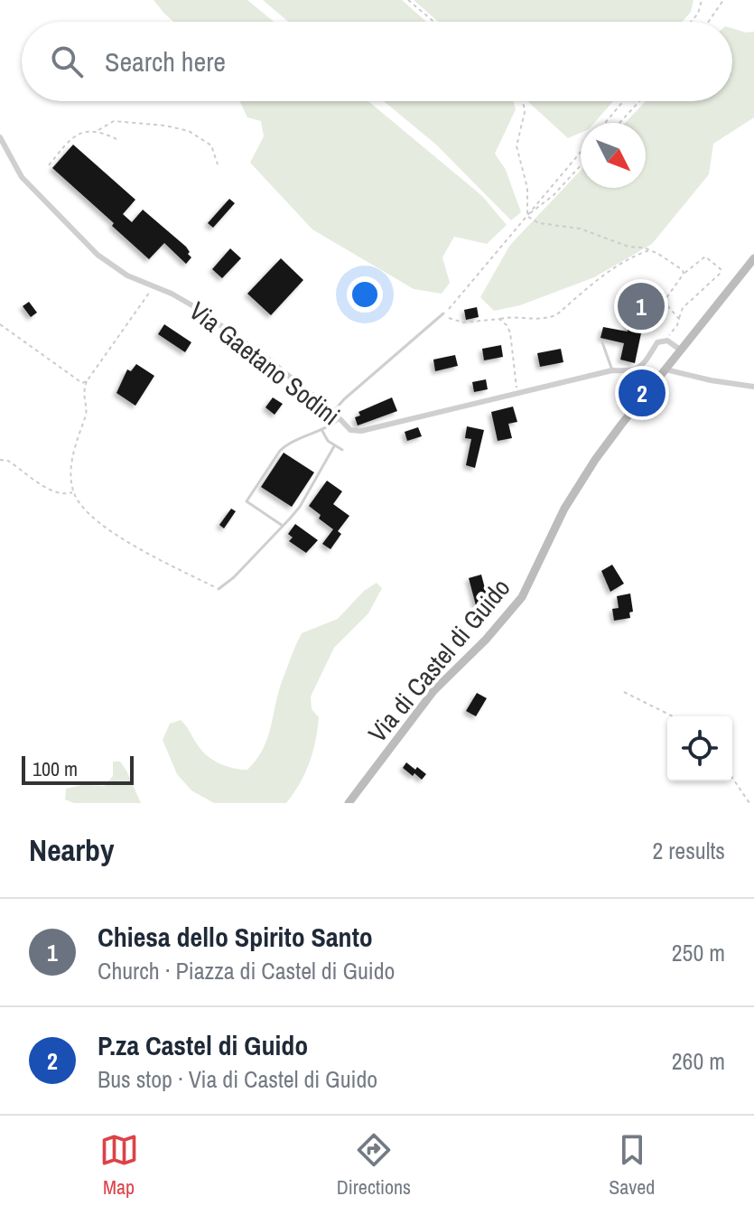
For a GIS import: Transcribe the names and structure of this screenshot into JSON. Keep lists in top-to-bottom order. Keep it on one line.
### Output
{"streets":{"street":["Via Gaetano Sodini","Via di Castel di Guido"]},"scale_bar":"100 m","north":"bottom right","page":{"search":"Search here","pins":["1","2"],"scale":"100 m","heading":["Nearby","2 results"],"list":[{"mark":"1","name":"Chiesa dello Spirito Santo","note":"Church · Piazza di Castel di Guido","value":"250 m"},{"mark":"2","name":"P.za Castel di Guido","note":"Bus stop · Via di Castel di Guido","value":"260 m"}],"nav":["Map","Directions","Saved"]}}
